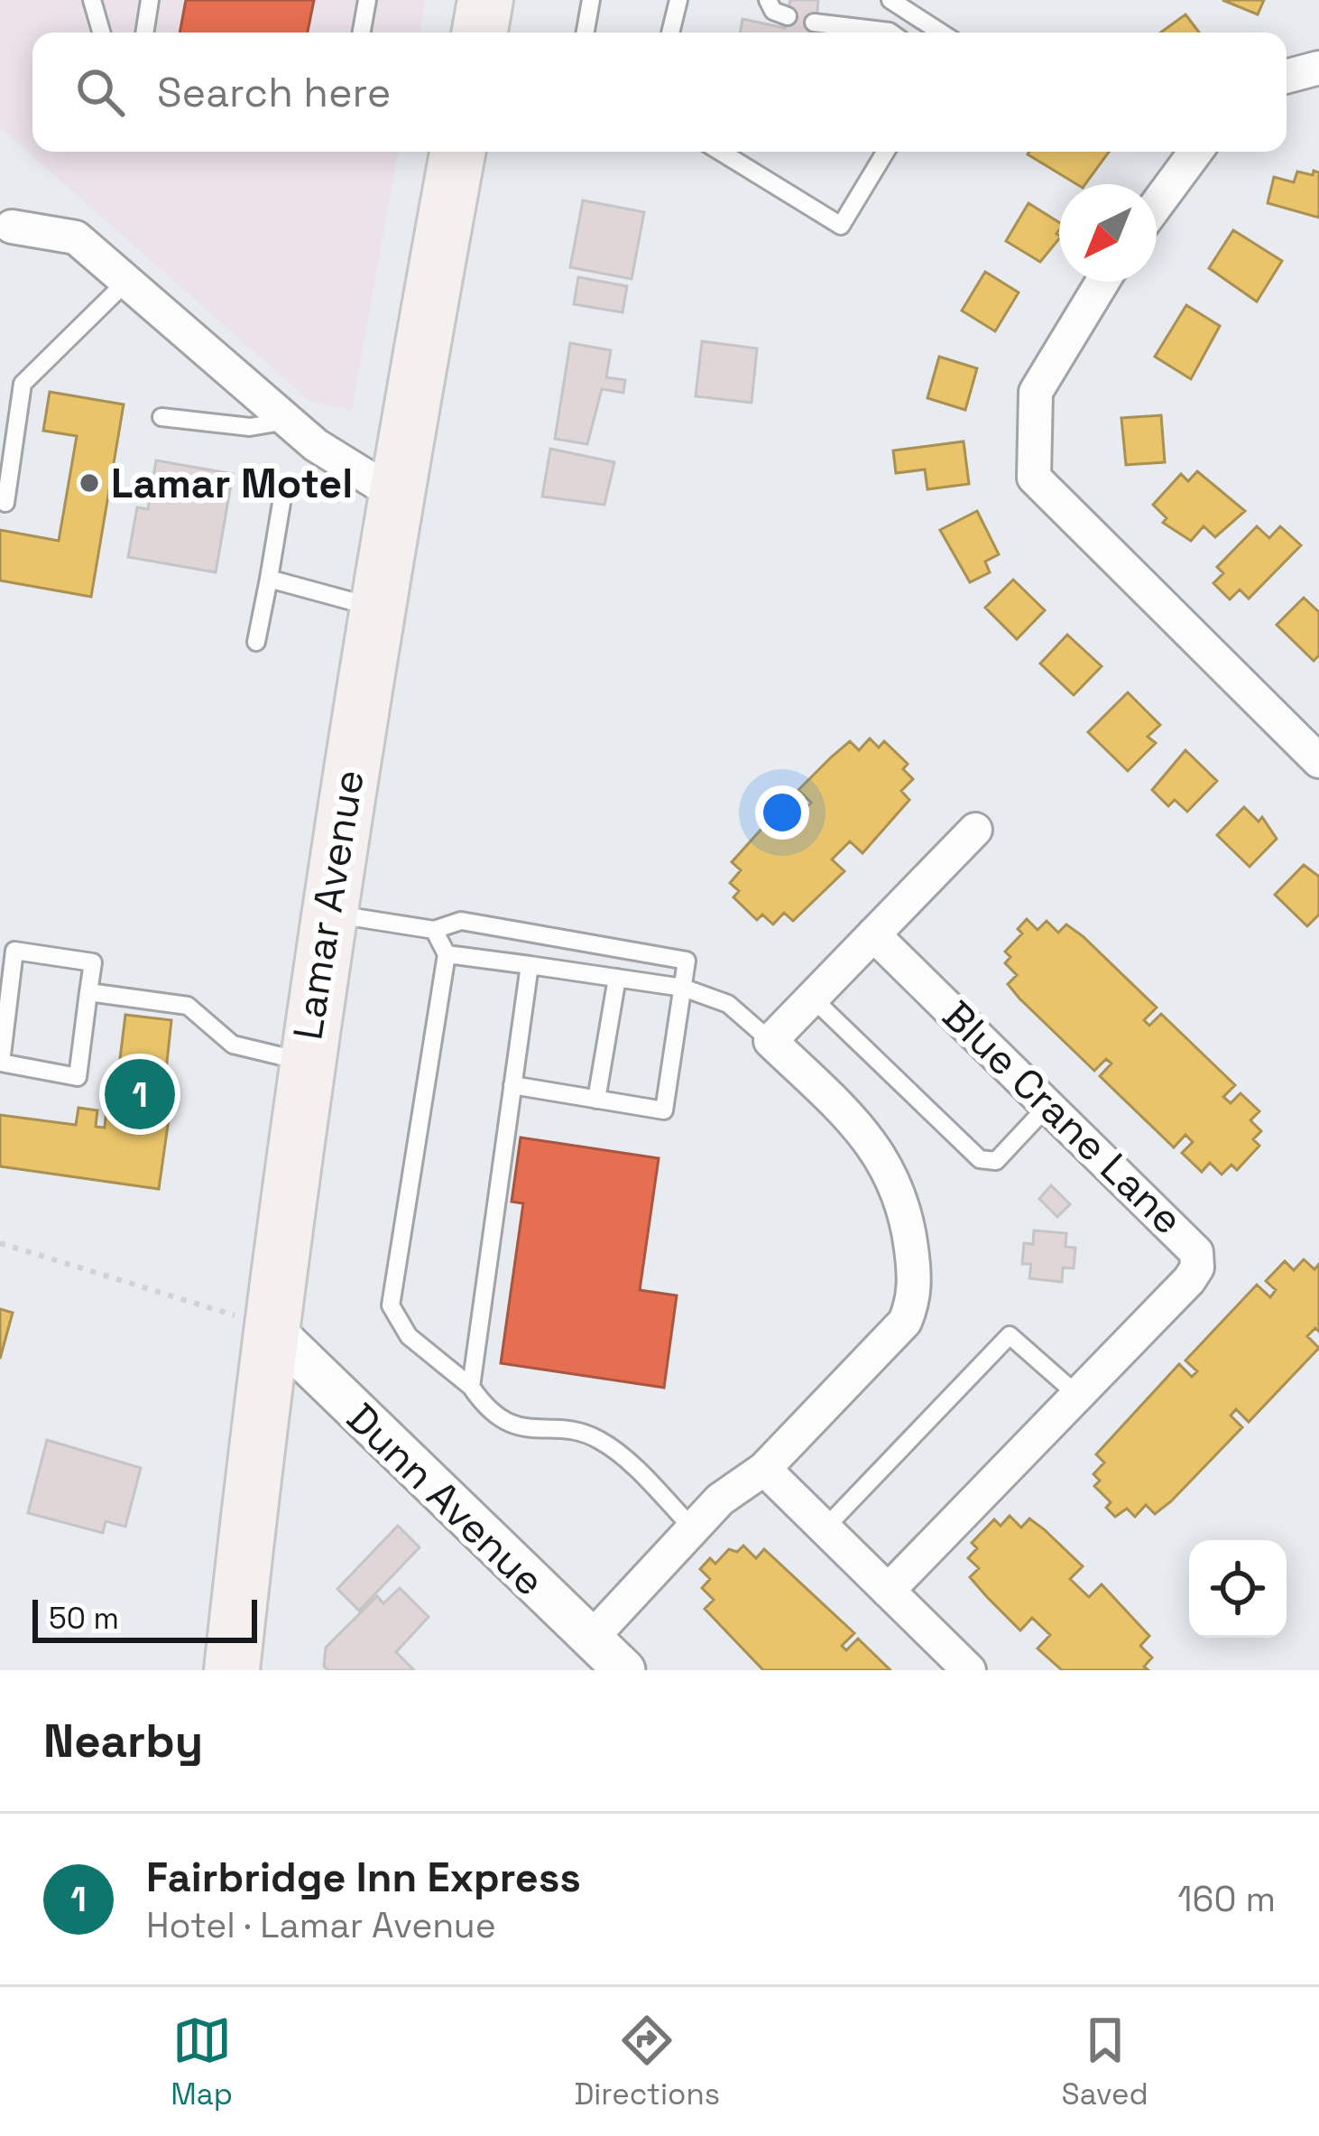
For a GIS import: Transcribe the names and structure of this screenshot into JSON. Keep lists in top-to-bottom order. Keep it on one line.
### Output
{"streets":{"main road":["Lamar Avenue"],"street":["Blue Crane Lane","Dunn Avenue"]},"crossings":[["Lamar Avenue","Dunn Avenue"]],"places":["Lamar Motel"],"scale_bar":"50 m","north":"bottom left","page":{"search":"Search here","pins":"1","scale":"50 m","heading":"Nearby","list":[{"mark":"1","name":"Fairbridge Inn Express","note":"Hotel · Lamar Avenue","value":"160 m"}],"nav":["Map","Directions","Saved"]}}
